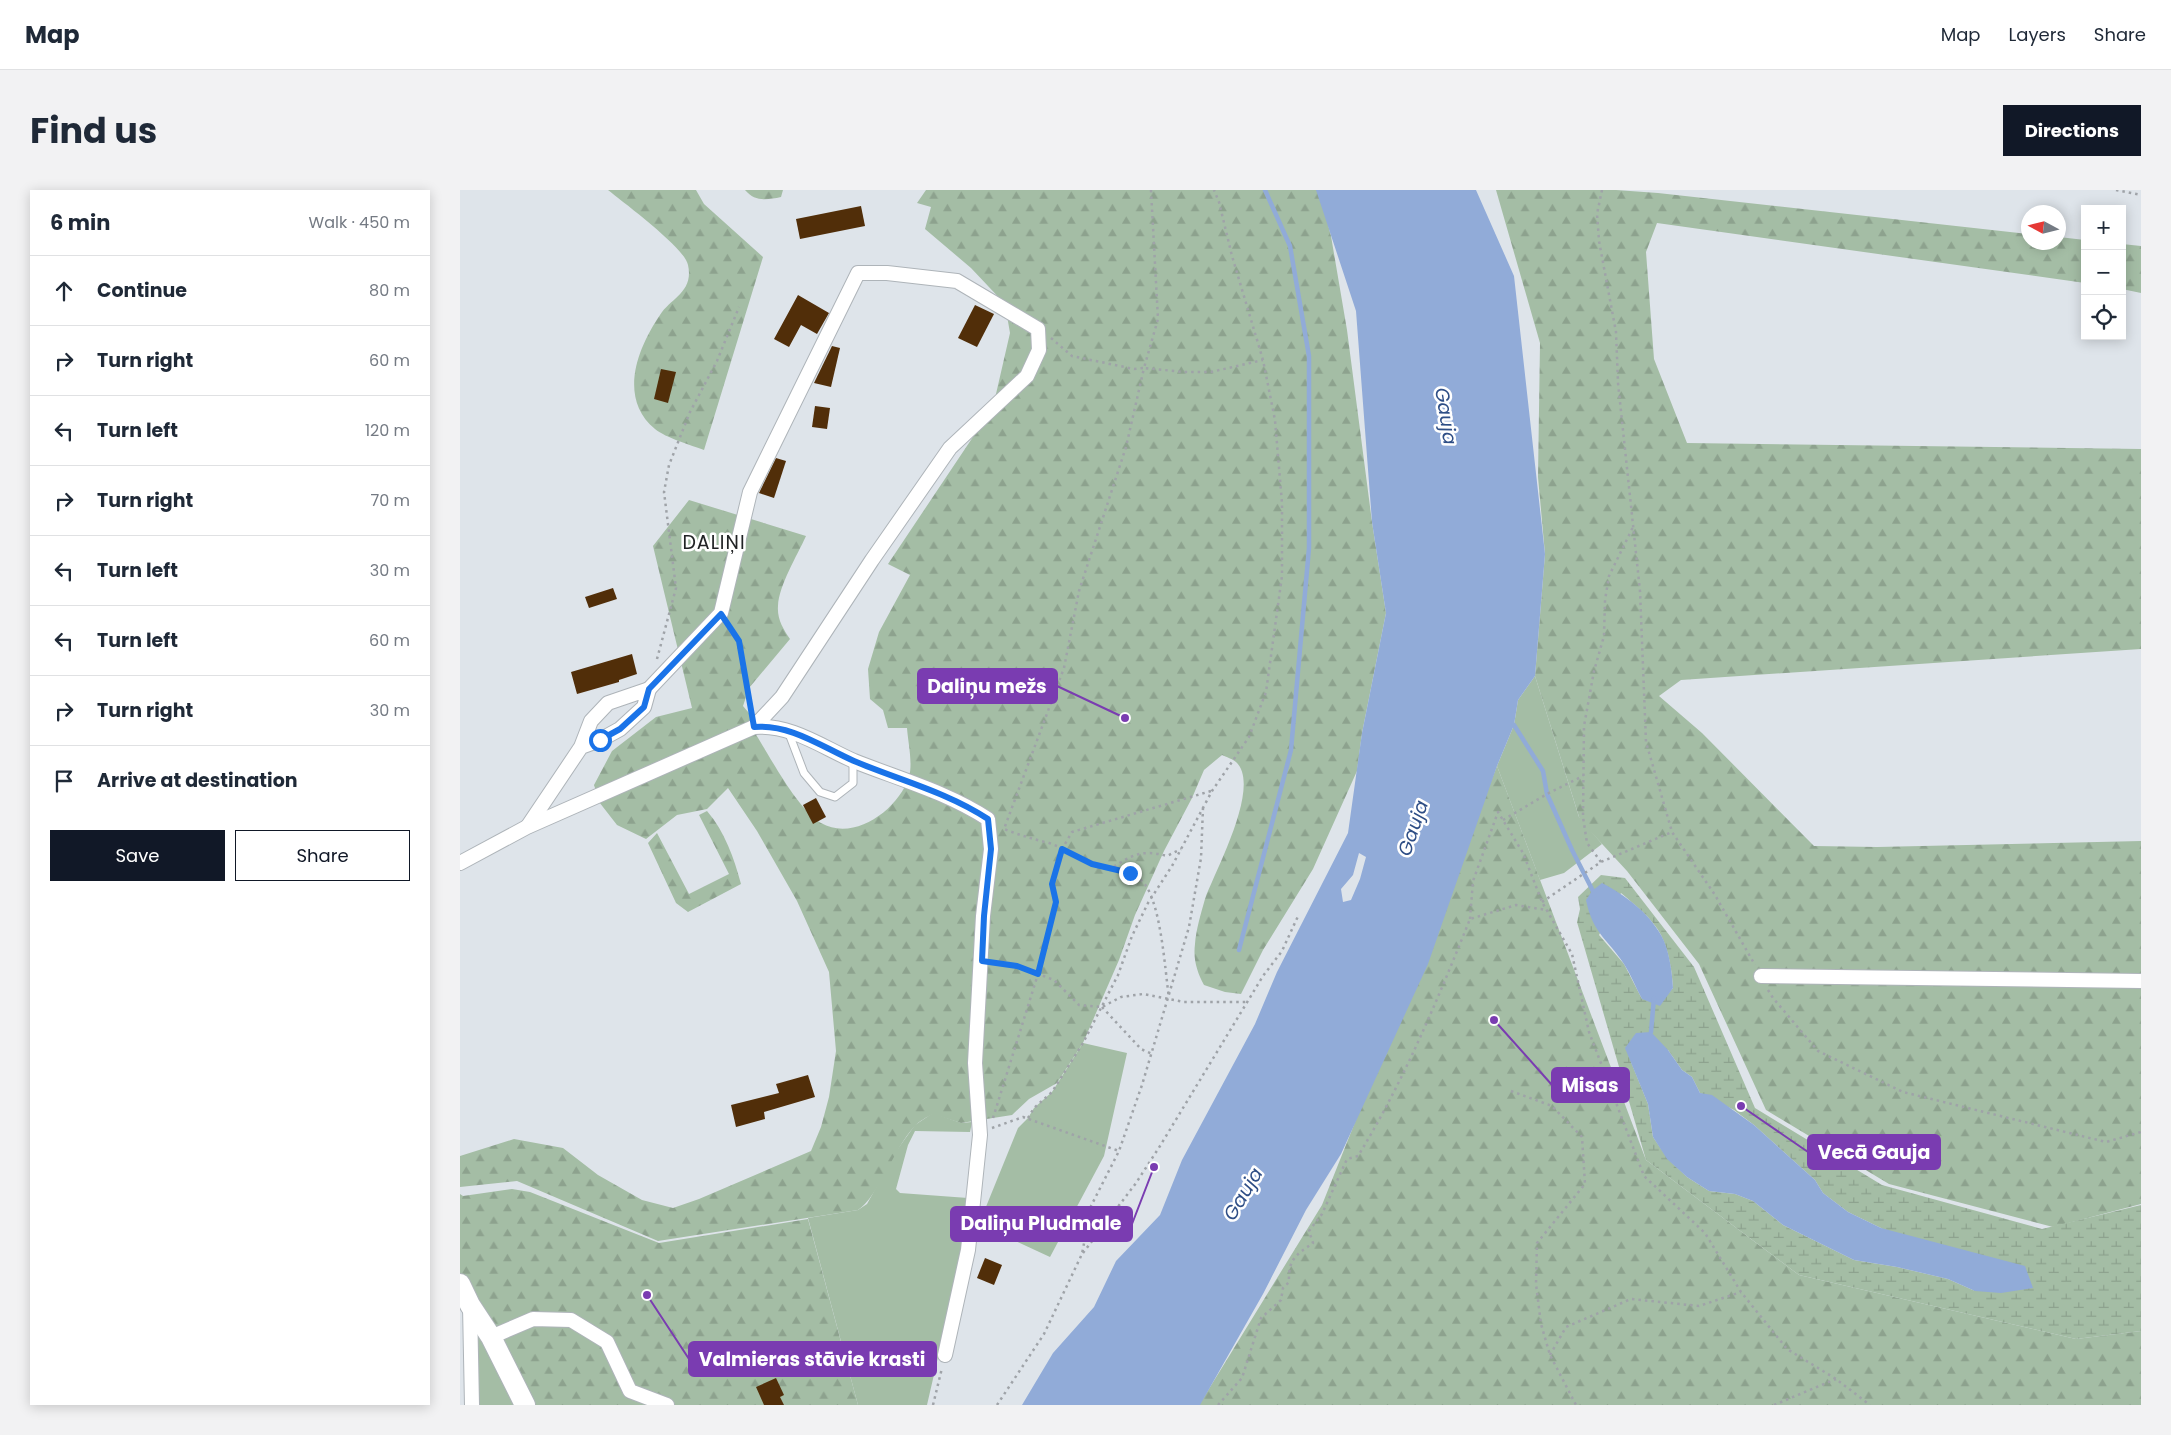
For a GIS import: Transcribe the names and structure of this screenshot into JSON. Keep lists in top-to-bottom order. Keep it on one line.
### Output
{"districts":["DALIŅI"],"water":["Gauja"],"places":["Daliņu mežs","Misas","Vecā Gauja","Daliņu Pludmale","Valmieras stāvie krasti"],"north":"left","page":{"header":"Map","nav":["Map","Layers","Share"],"title":"Find us","buttons":["Directions",["Save","Share"]],"heading":["6 min","Walk · 450 m"],"map_buttons":["+","−"],"list":[["Continue","80 m"],["Turn right","60 m"],["Turn left","120 m"],["Turn right","70 m"],["Turn left","30 m"],["Turn left","60 m"],["Turn right","30 m"],"Arrive at destination"]}}
